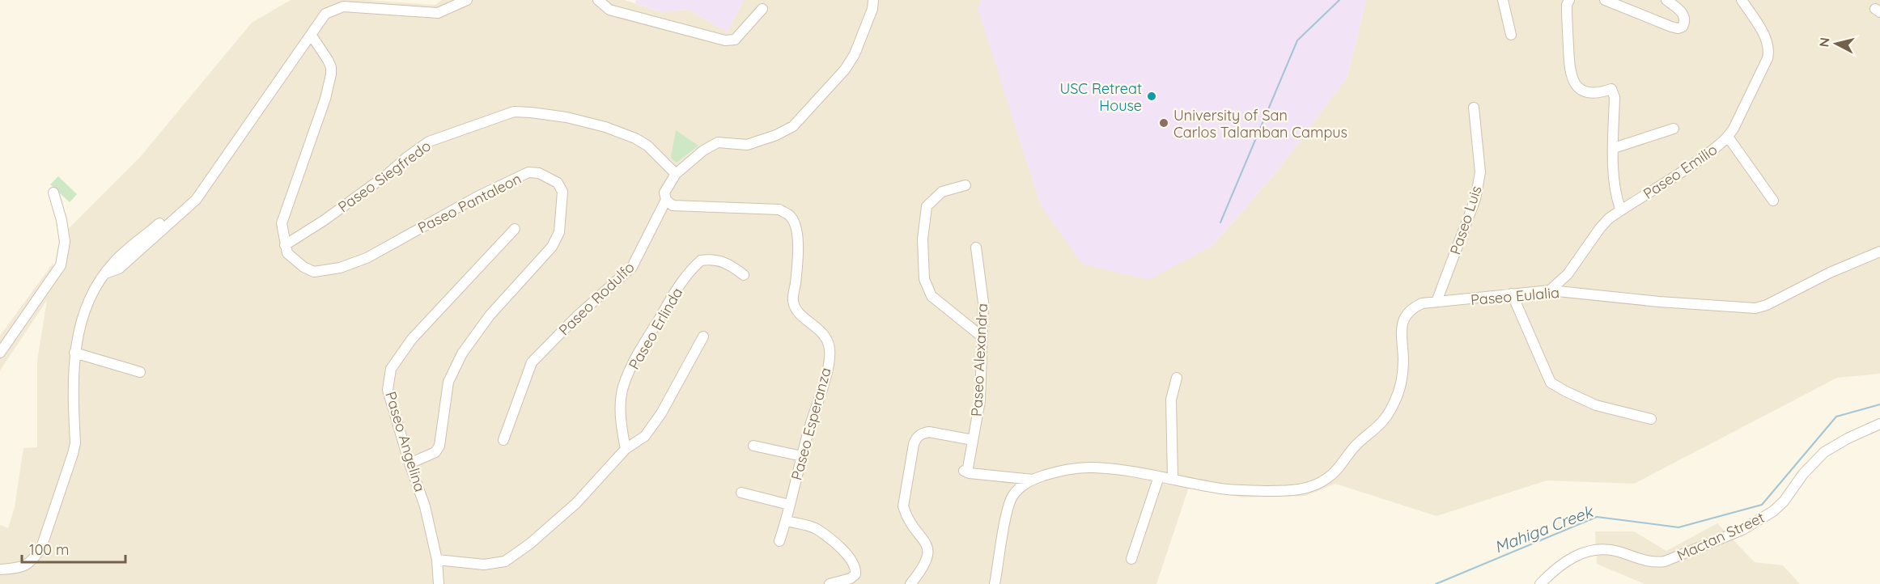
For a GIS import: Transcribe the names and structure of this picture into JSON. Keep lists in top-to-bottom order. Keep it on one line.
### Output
{"streets":{"street":["Paseo Emilio","Paseo Siegfredo","Paseo Pantaleon","Paseo Luis","Paseo Eulalia","Paseo Rodulfo","Paseo Erlinda","Paseo Alexandra","Paseo Esperanza","Paseo Angelina","Mactan Street"]},"crossings":[["Paseo Emilio","Paseo Eulalia"],["Paseo Siegfredo","Paseo Pantaleon"],["Paseo Siegfredo","Paseo Rodulfo"],["Paseo Pantaleon","Paseo Angelina"],["Paseo Luis","Paseo Eulalia"],["Paseo Eulalia","Paseo Alexandra"],["Paseo Rodulfo","Paseo Esperanza"]],"water":["Mahiga Creek"],"places":["USC Retreat House","University of San Carlos Talamban Campus"],"scale_bar":"100 m","north":"left"}
